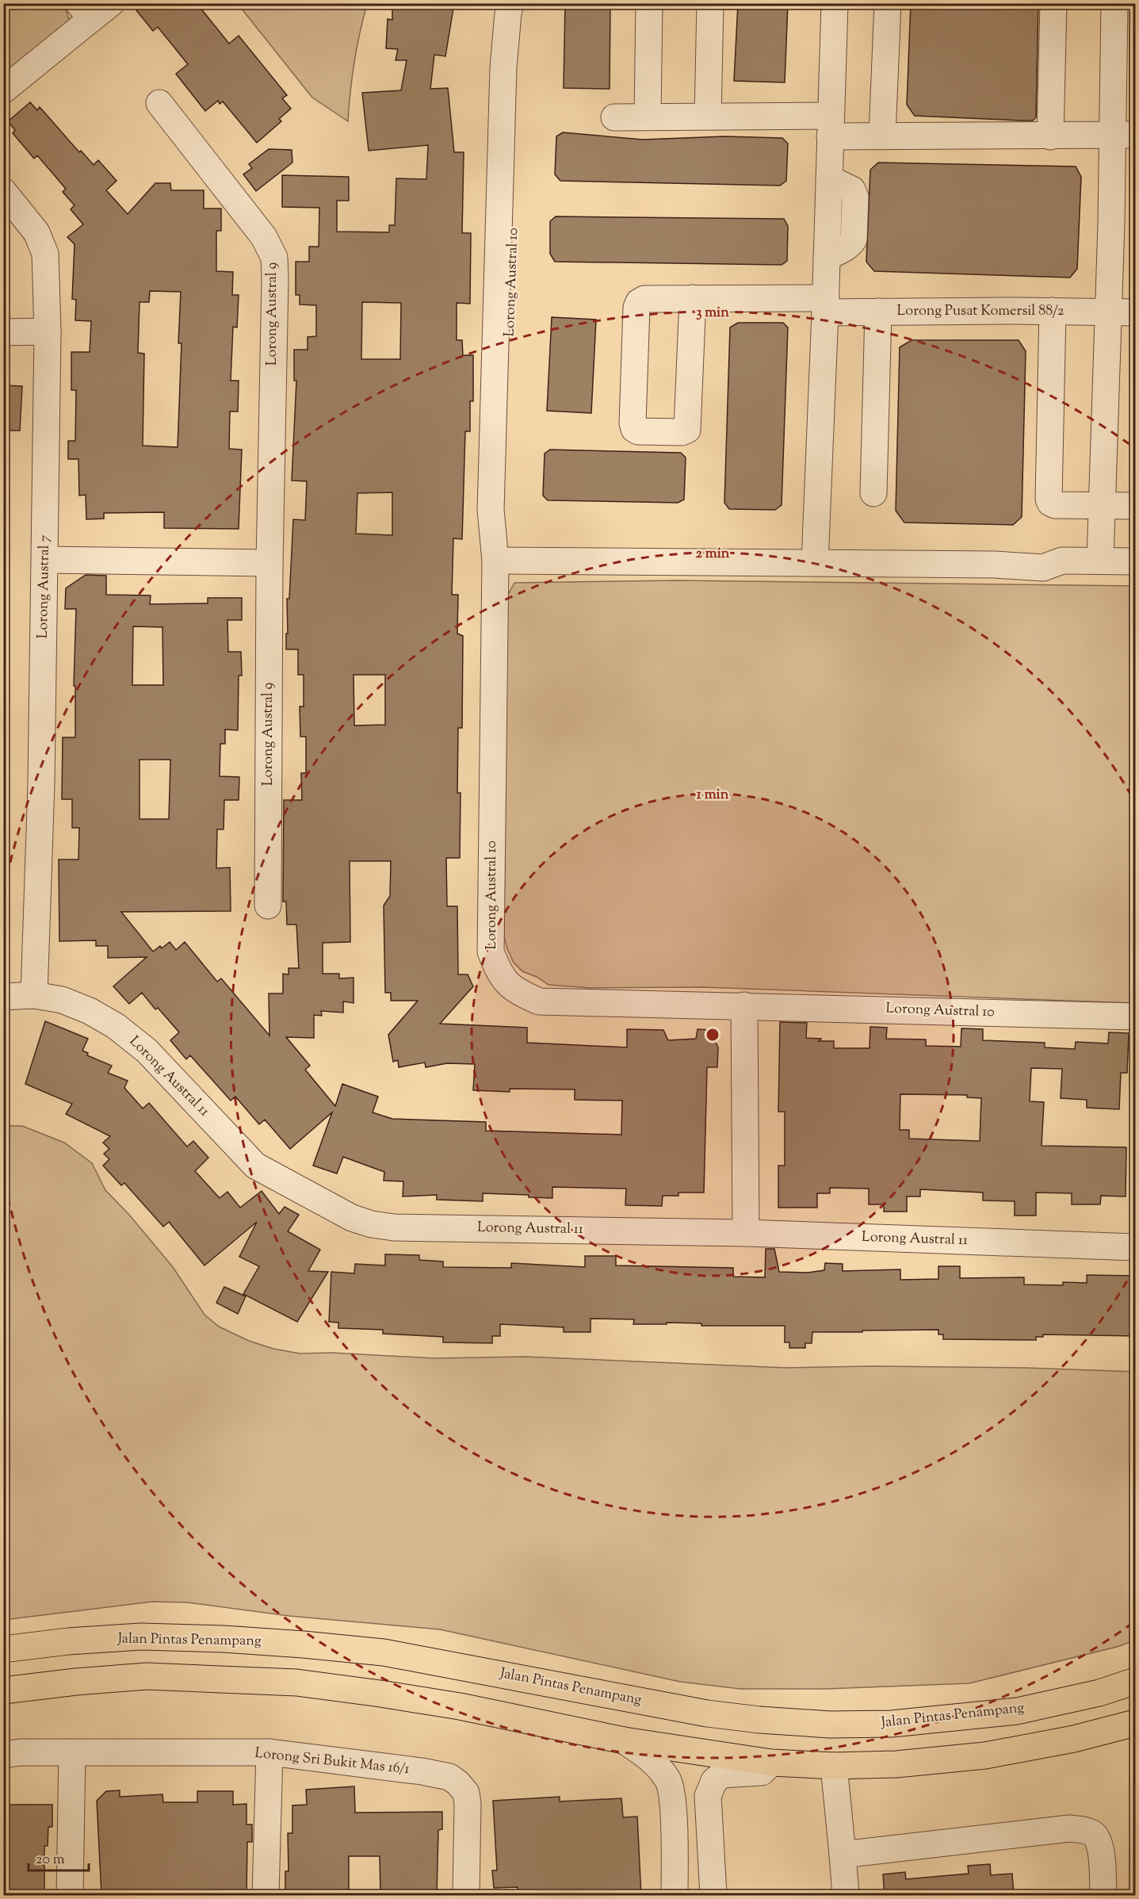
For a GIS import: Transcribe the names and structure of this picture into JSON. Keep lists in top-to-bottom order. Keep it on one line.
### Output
{"streets":{"main road":["Jalan Pintas Penampang"],"street":["Lorong Austral 10","Lorong Pusat Komersil 88/2","Lorong Austral 9","Lorong Austral 7","Lorong Austral 11","Lorong Sri Bukit Mas 16/1"]},"crossings":[["Lorong Austral 7","Lorong Austral 11"]],"scale_bar":"20 m","rings":["3 min","2 min","1 min"]}
